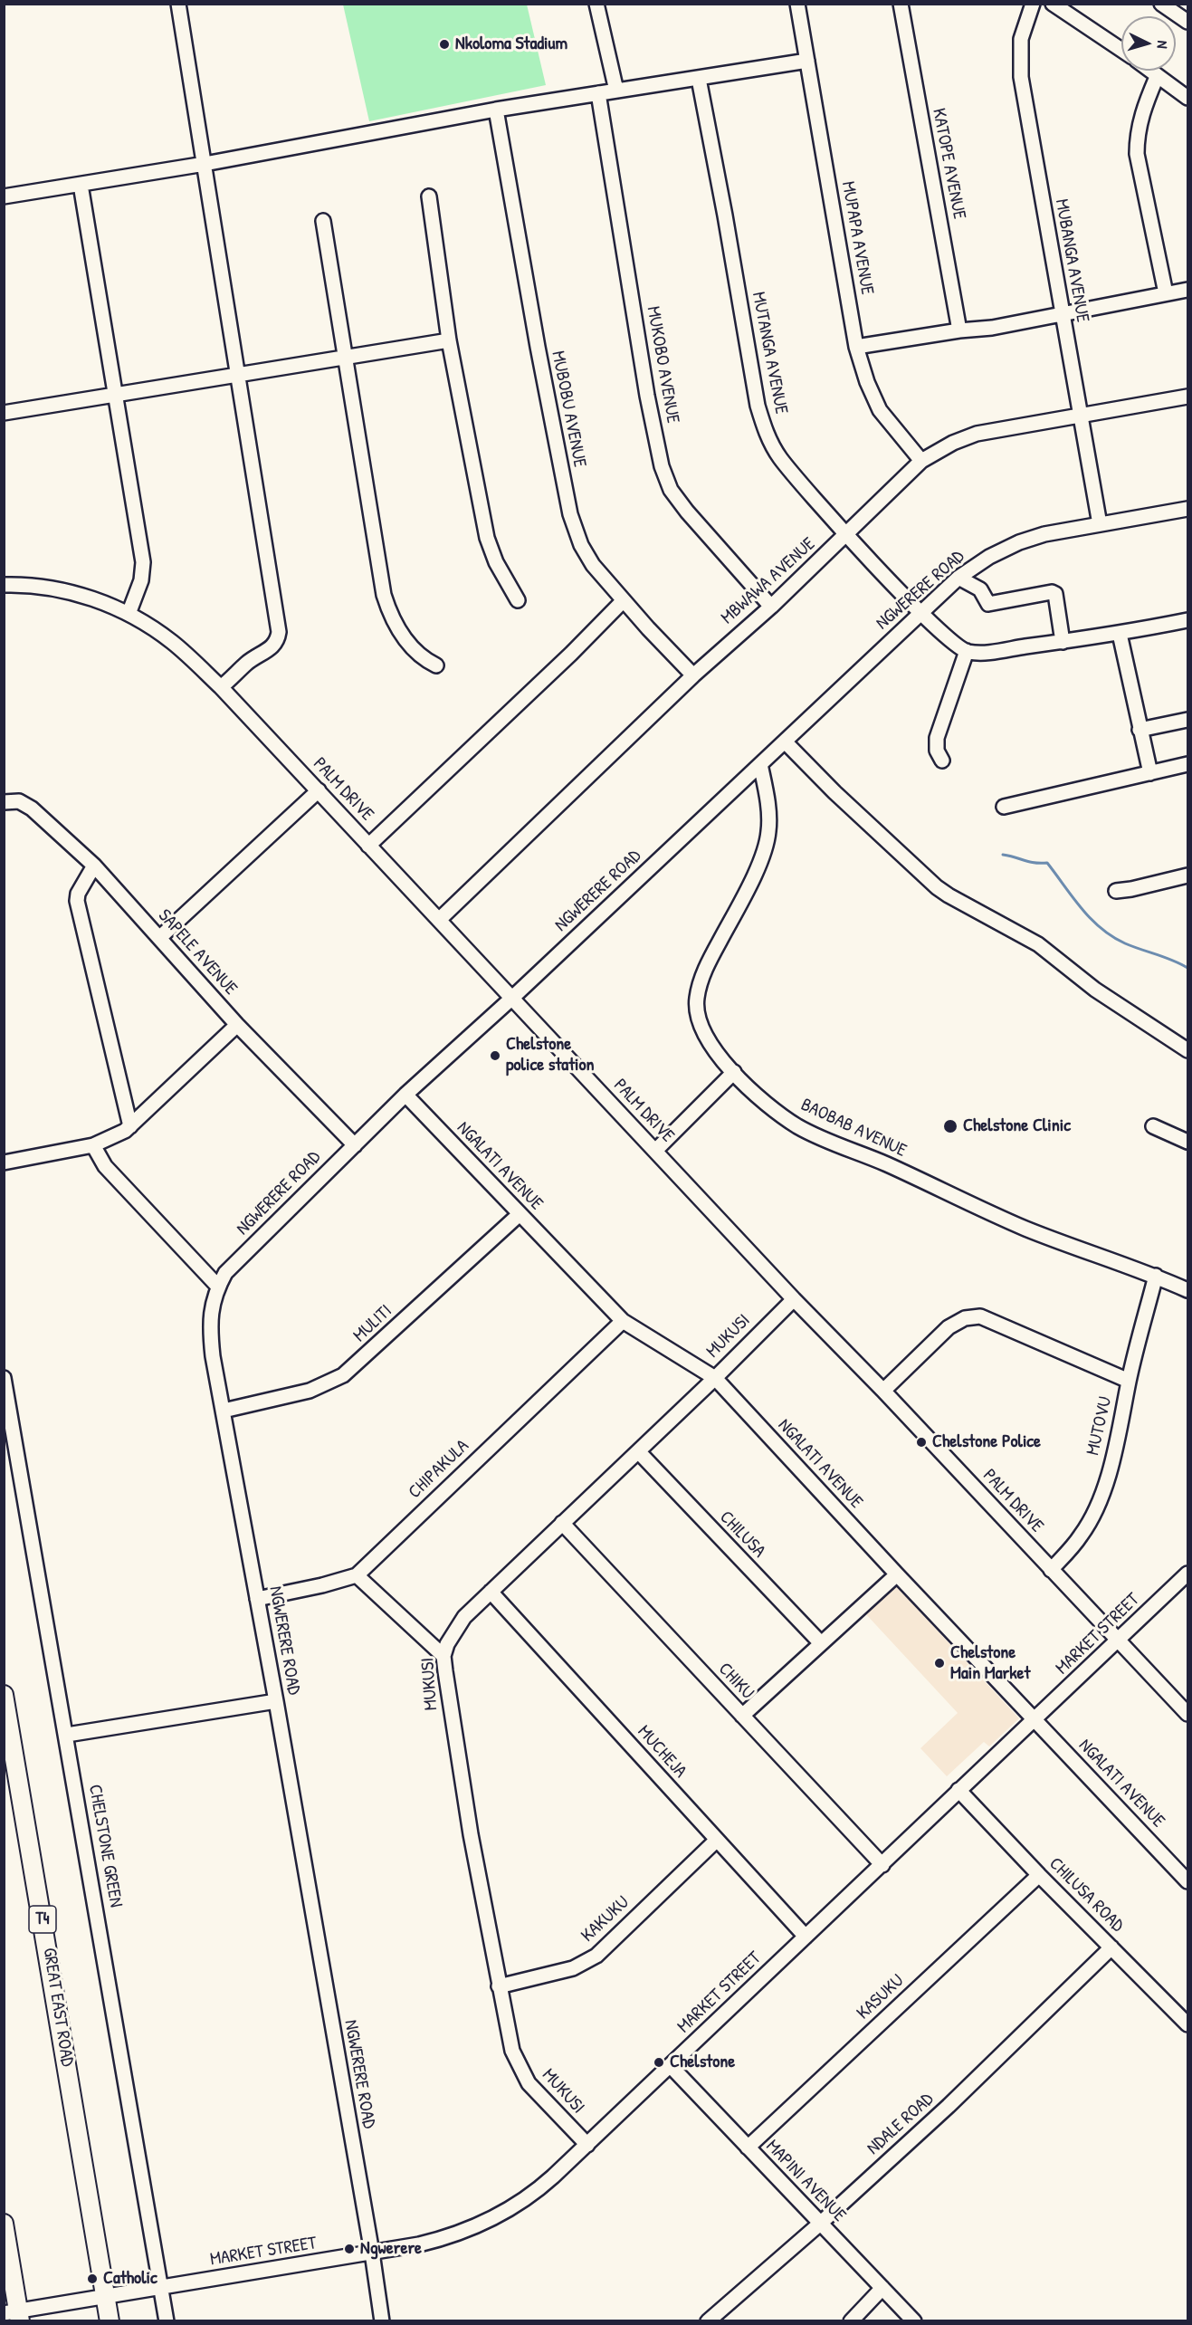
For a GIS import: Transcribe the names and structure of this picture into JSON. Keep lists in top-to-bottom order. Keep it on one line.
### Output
{"streets":{"main road":["T4","GREAT EAST ROAD"],"street":["KATOPE AVENUE","MUPAPA AVENUE","MUBANGA AVENUE","MUTANGA AVENUE","MUKOBO AVENUE","MUBOBU AVENUE","MBWAWA AVENUE","NGWERERE ROAD","PALM DRIVE","SAPELE AVENUE","BAOBAB AVENUE","NGALATI AVENUE","MULITI","MUKUSI","MUTOVU","CHIPAKULA","CHILUSA","MARKET STREET","CHIKU","MUCHEJA","CHELSTONE GREEN","CHILUSA ROAD","KAKUKU","KASUKU","NDALE ROAD","MAPINI AVENUE"]},"crossings":[["MUPAPA AVENUE","MBWAWA AVENUE"],["MUBANGA AVENUE","MBWAWA AVENUE"],["MUBANGA AVENUE","NGWERERE ROAD"],["MUTANGA AVENUE","MBWAWA AVENUE"],["MUTANGA AVENUE","NGWERERE ROAD"],["MUKOBO AVENUE","MBWAWA AVENUE"],["MUBOBU AVENUE","MBWAWA AVENUE"],["MBWAWA AVENUE","PALM DRIVE"],["NGWERERE ROAD","PALM DRIVE"],["NGWERERE ROAD","SAPELE AVENUE"],["NGWERERE ROAD","BAOBAB AVENUE"],["NGWERERE ROAD","NGALATI AVENUE"],["NGWERERE ROAD","MULITI"],["NGWERERE ROAD","CHIPAKULA"],["NGWERERE ROAD","MARKET STREET"],["PALM DRIVE","MUKUSI"],["PALM DRIVE","MUTOVU"],["PALM DRIVE","MARKET STREET"],["BAOBAB AVENUE","MUTOVU"],["NGALATI AVENUE","MULITI"],["NGALATI AVENUE","MUKUSI"],["NGALATI AVENUE","CHIPAKULA"],["NGALATI AVENUE","MARKET STREET"],["MUKUSI","CHILUSA"],["MUKUSI","MARKET STREET"],["MUKUSI","CHIKU"],["MUKUSI","MUCHEJA"],["MUKUSI","KAKUKU"],["MARKET STREET","CHIKU"],["MARKET STREET","MUCHEJA"],["MARKET STREET","CHELSTONE GREEN"],["MARKET STREET","CHILUSA ROAD"],["MARKET STREET","GREAT EAST ROAD"],["MARKET STREET","MAPINI AVENUE"],["MUCHEJA","KAKUKU"],["CHILUSA ROAD","KASUKU"],["CHILUSA ROAD","NDALE ROAD"],["KASUKU","MAPINI AVENUE"],["NDALE ROAD","MAPINI AVENUE"]],"places":["Nkoloma Stadium","Chelstone police station","Chelstone Clinic","Chelstone Police","Chelstone Main Market","Chelstone","Ngwerere","Catholic"],"north":"right"}
